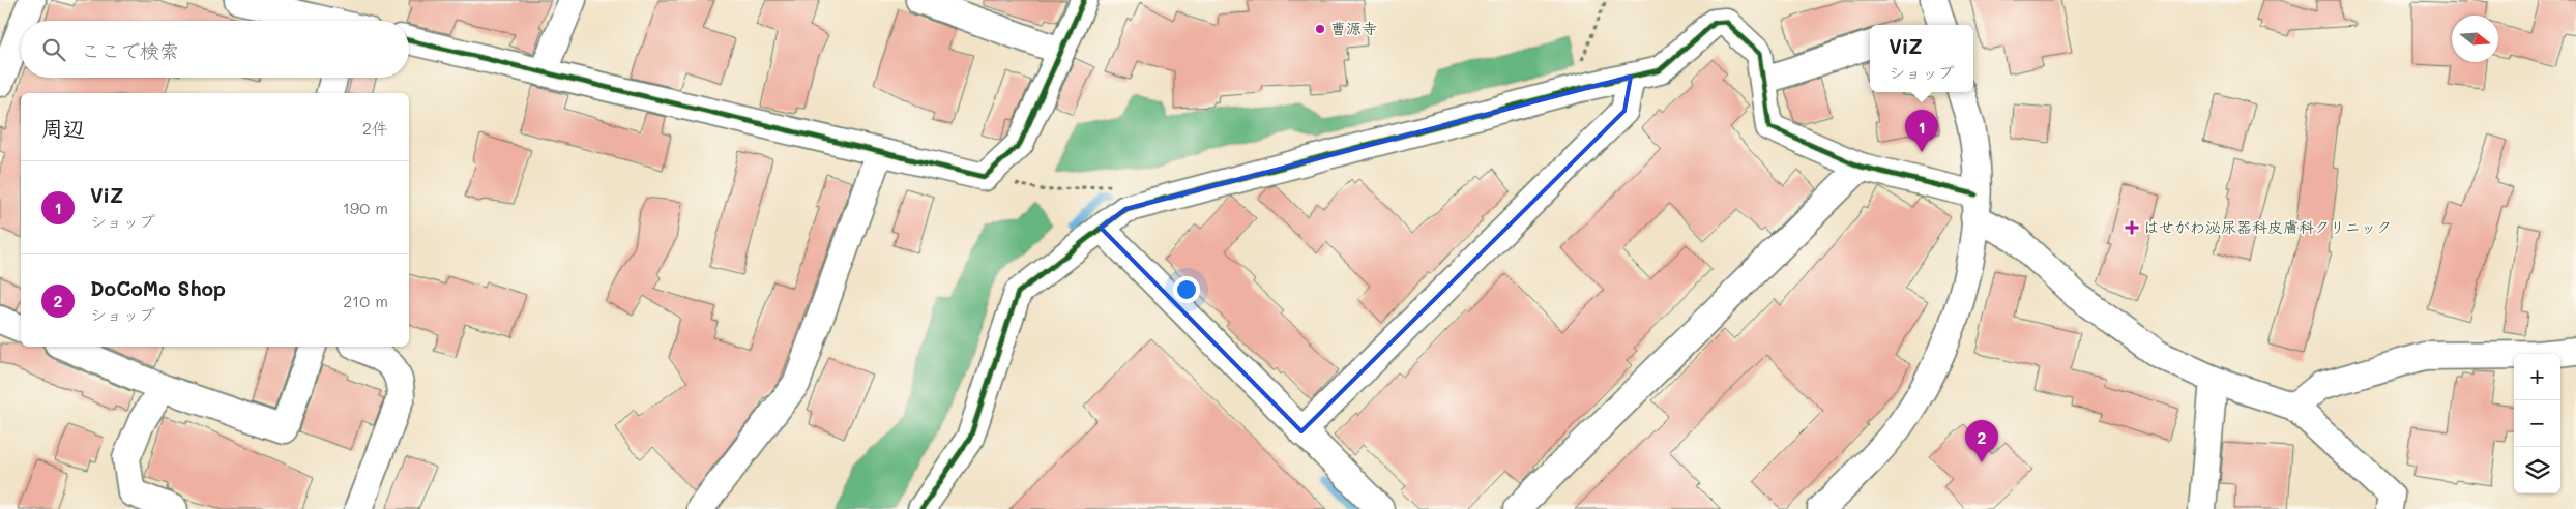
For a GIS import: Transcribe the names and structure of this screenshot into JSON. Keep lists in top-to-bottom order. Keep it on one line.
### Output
{"places":{"other":["曹源寺"],"health":["はせがわ泌尿器科皮膚科クリニック"]},"north":"right","page":{"search":"ここで検索","popup":["ViZ","ショップ"],"heading":["周辺","2件"],"pins":["1","2"],"list":[{"mark":"1","name":"ViZ","note":"ショップ","value":"190 m"},{"mark":"2","name":"DoCoMo Shop","note":"ショップ","value":"210 m"}],"map_buttons":["+","−"]}}
